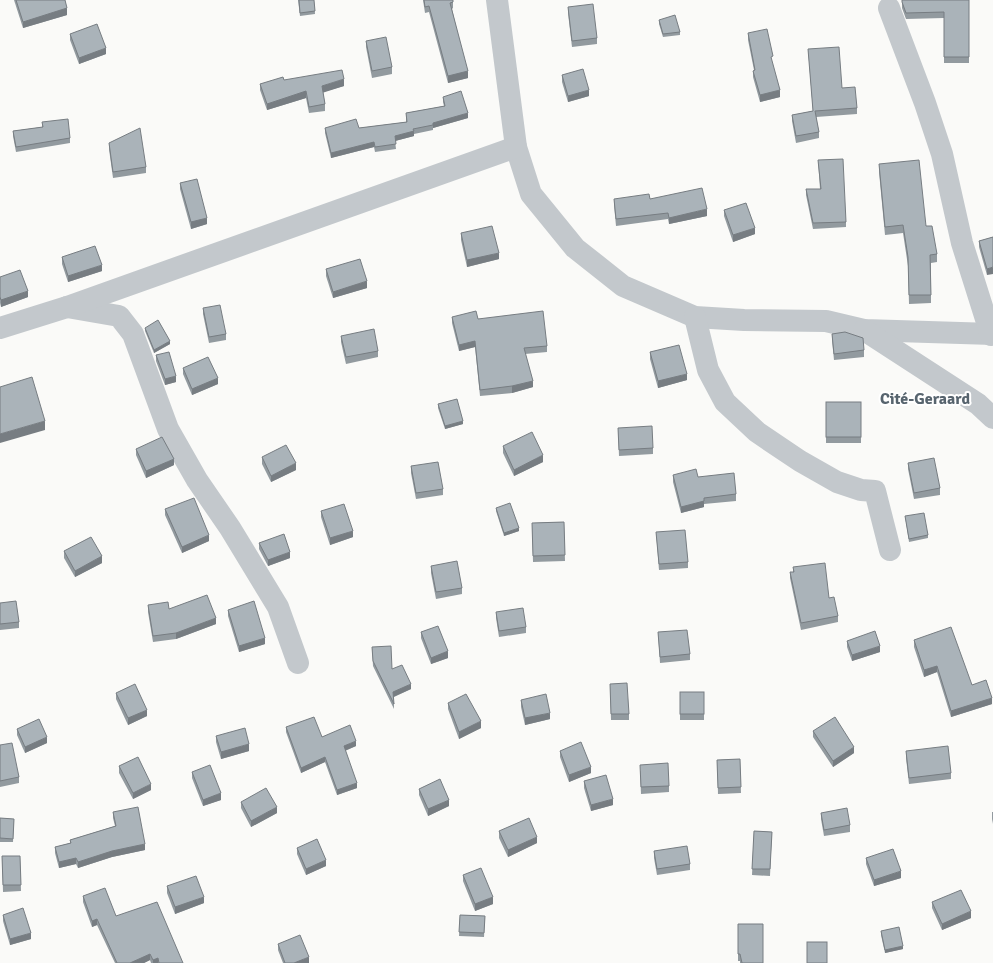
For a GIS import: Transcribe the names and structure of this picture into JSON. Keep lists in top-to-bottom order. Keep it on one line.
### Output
{"districts":["Cité-Geraard"]}
